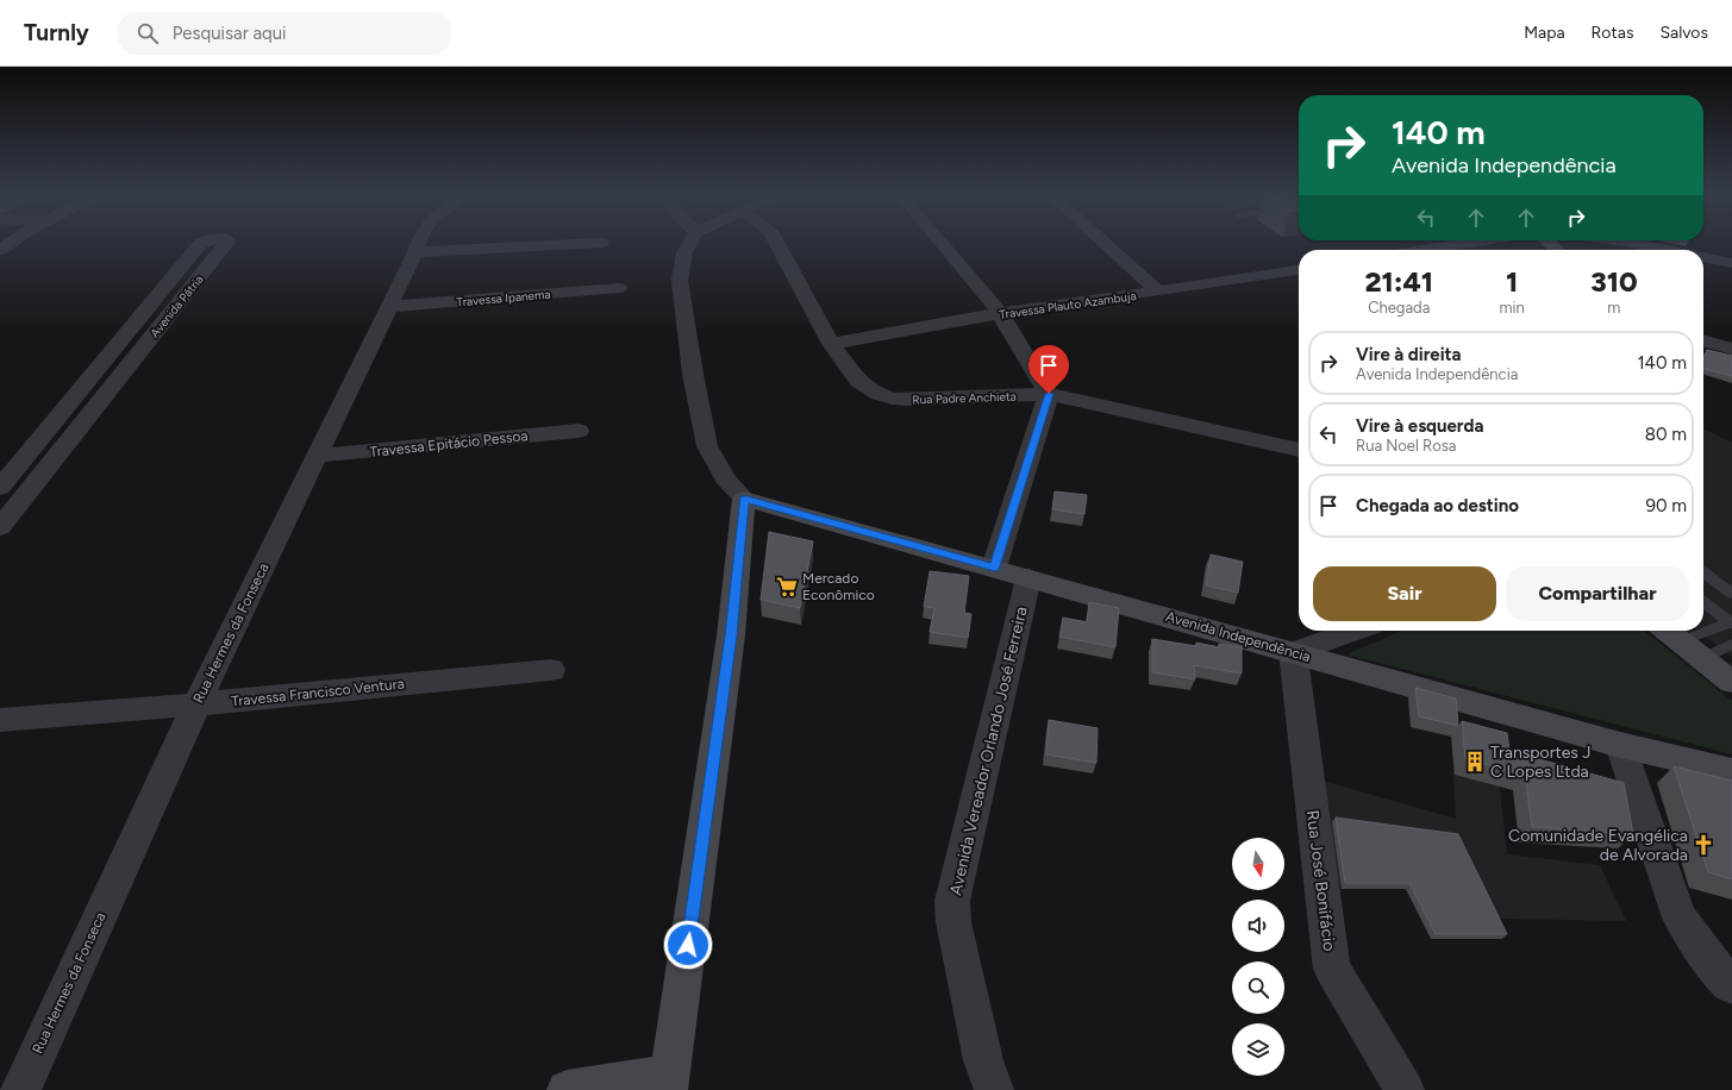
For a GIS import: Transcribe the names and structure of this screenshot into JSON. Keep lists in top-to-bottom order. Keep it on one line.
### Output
{"streets":{"street":["Travessa Ipanema","Travessa Plauto Azambuja","Avenida Pátria","Rua Padre Anchieta","Travessa Epitácio Pessoa","Rua Hermes da Fonseca","Avenida Independência","Travessa Francisco Ventura","Avenida Vereador Orlando José Ferreira","Rua José Bonifácio"]},"crossings":[["Travessa Ipanema","Rua Hermes da Fonseca"],["Travessa Plauto Azambuja","Rua Padre Anchieta"],["Travessa Epitácio Pessoa","Rua Hermes da Fonseca"],["Rua Hermes da Fonseca","Travessa Francisco Ventura"],["Avenida Independência","Avenida Vereador Orlando José Ferreira"],["Avenida Independência","Rua José Bonifácio"]],"places":{"supermarket":["Mercado Econômico"],"building":["Transportes J C Lopes Ltda"],"church":["Comunidade Evangélica de Alvorada"]},"north":"bottom","page":{"header":"Turnly","search":"Pesquisar aqui","nav":["Mapa","Rotas","Salvos"],"turn":["140 m","Avenida Independência"],"eta":["21:41","Chegada","1","min","310","m"],"list":[{"name":"Vire à direita","note":"Avenida Independência","value":"140 m"},{"name":"Vire à esquerda","note":"Rua Noel Rosa","value":"80 m"},{"name":"Chegada ao destino","value":"90 m"}],"buttons":["Sair","Compartilhar"]}}
